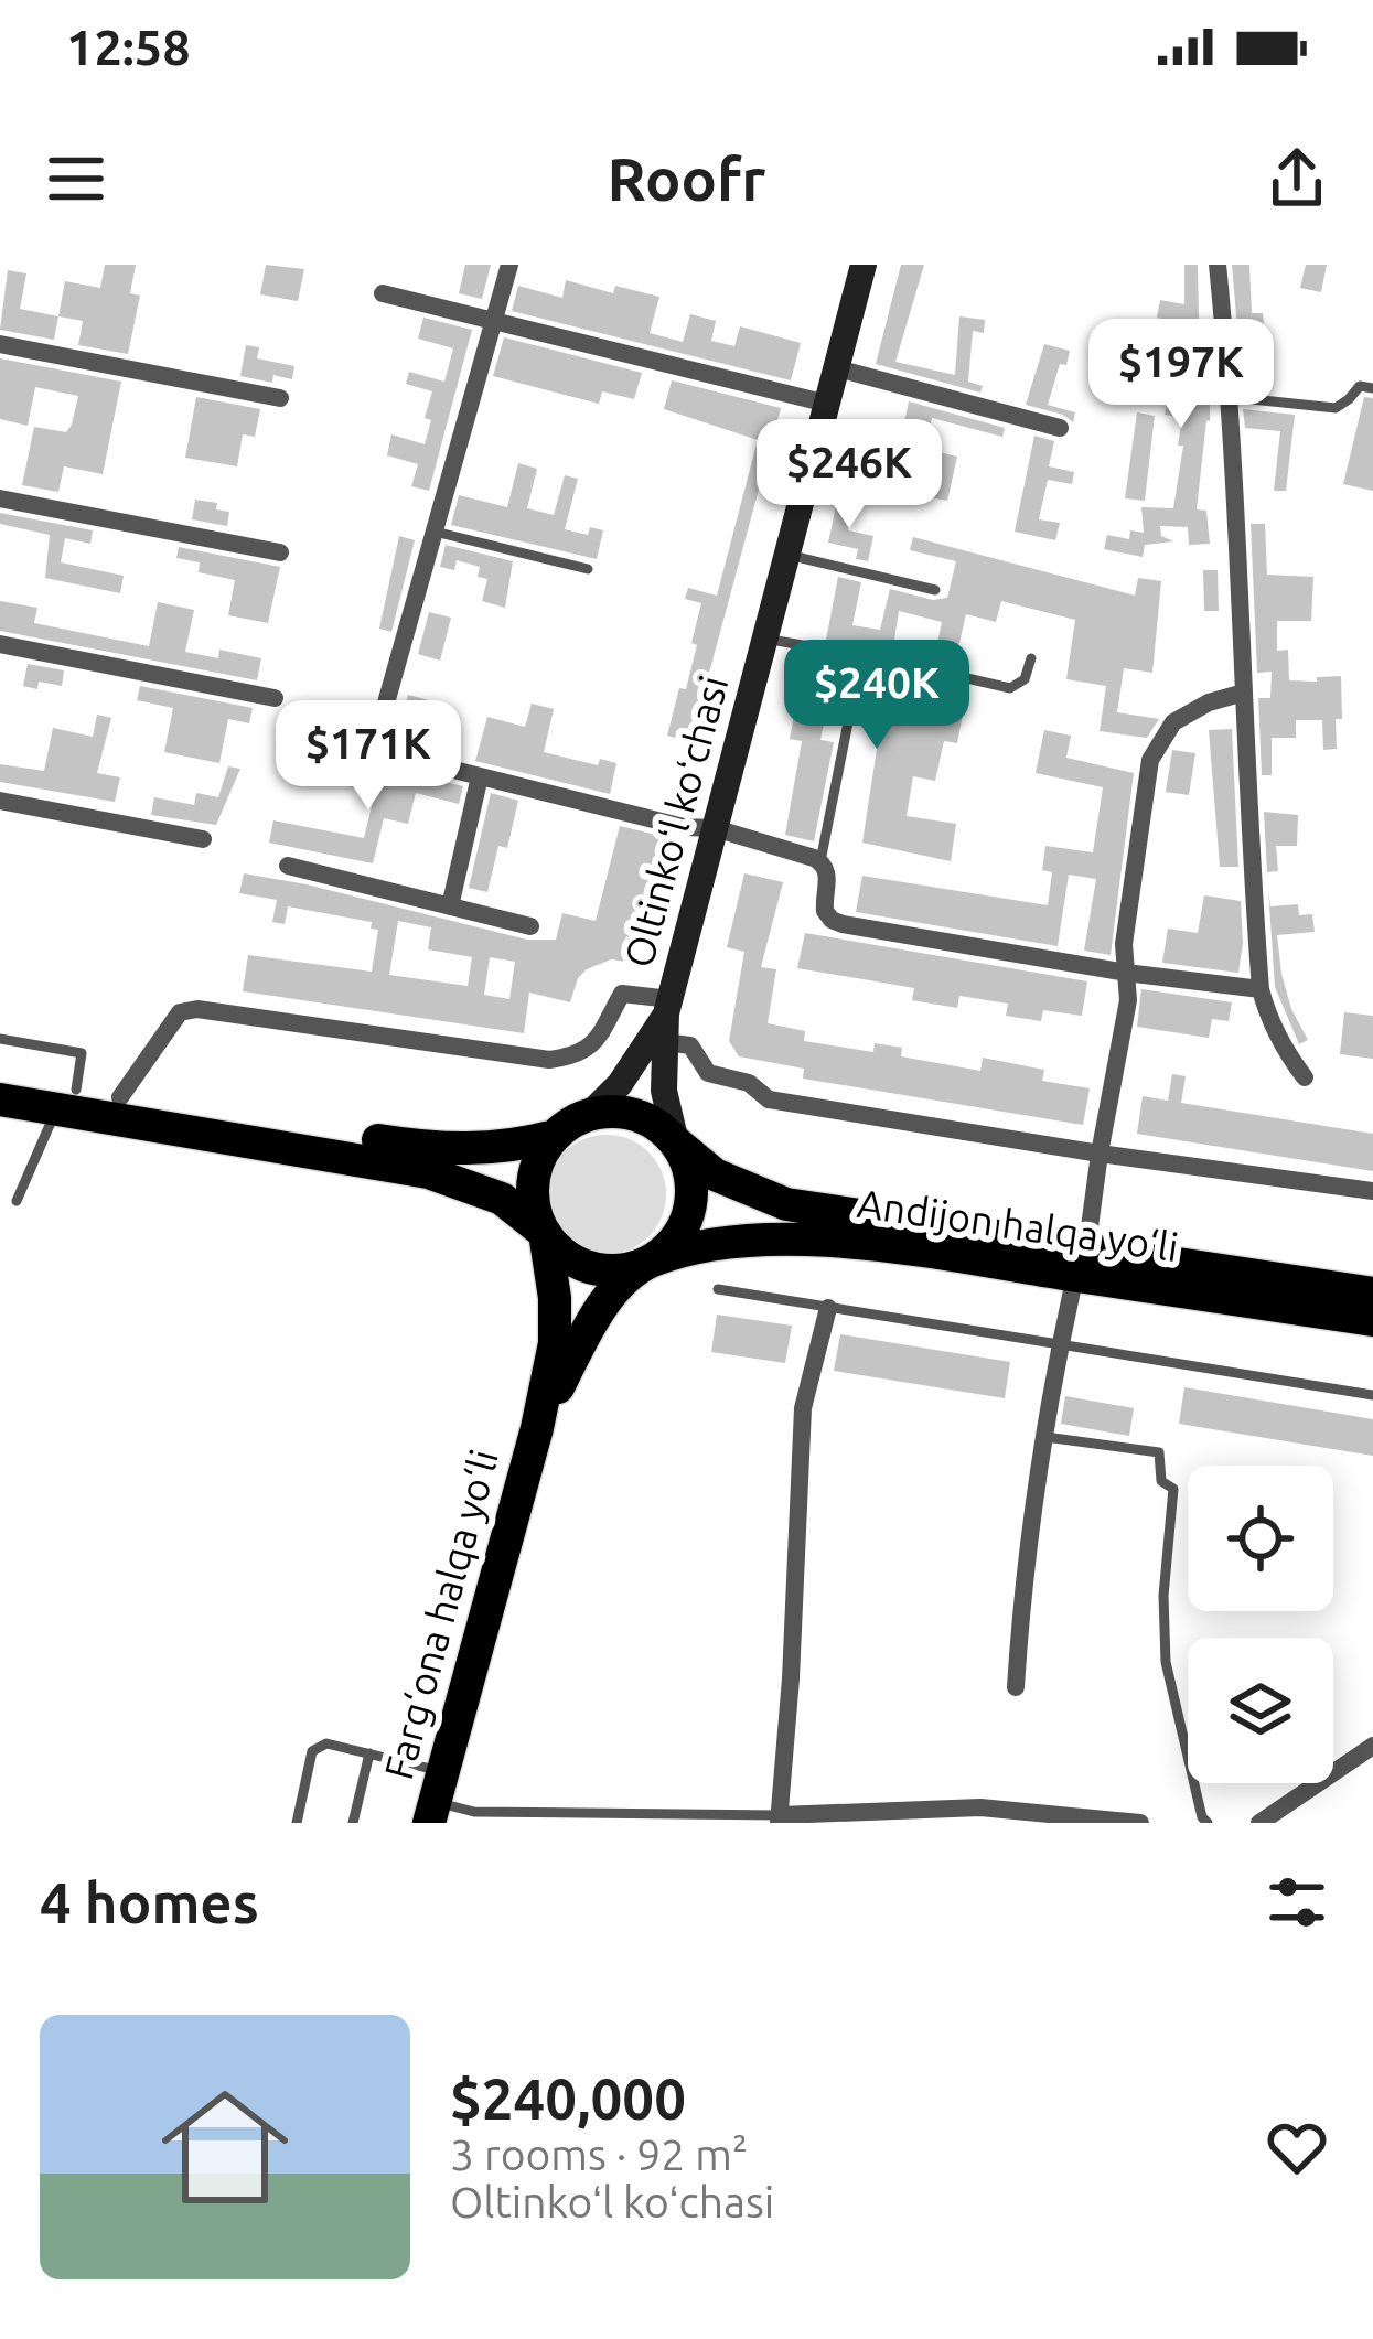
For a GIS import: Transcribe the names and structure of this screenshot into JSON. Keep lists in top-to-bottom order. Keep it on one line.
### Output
{"streets":{"highway":["Andijon halqa yo‘li","Farg‘ona halqa yo‘li"],"main road":["Oltinkoʻl koʻchasi"]},"crossings":[["Oltinkoʻl koʻchasi","Andijon halqa yo‘li"],["Oltinkoʻl koʻchasi","Farg‘ona halqa yo‘li"],["Andijon halqa yo‘li","Farg‘ona halqa yo‘li"]],"page":{"status":"12:58","header":"Roofr","price":["$197K","$246K","$240K","$171K"],"heading":"4 homes","list":[{"name":"$240,000","note":"3 rooms · 92 m² · Oltinkoʻl koʻchasi"}]}}
